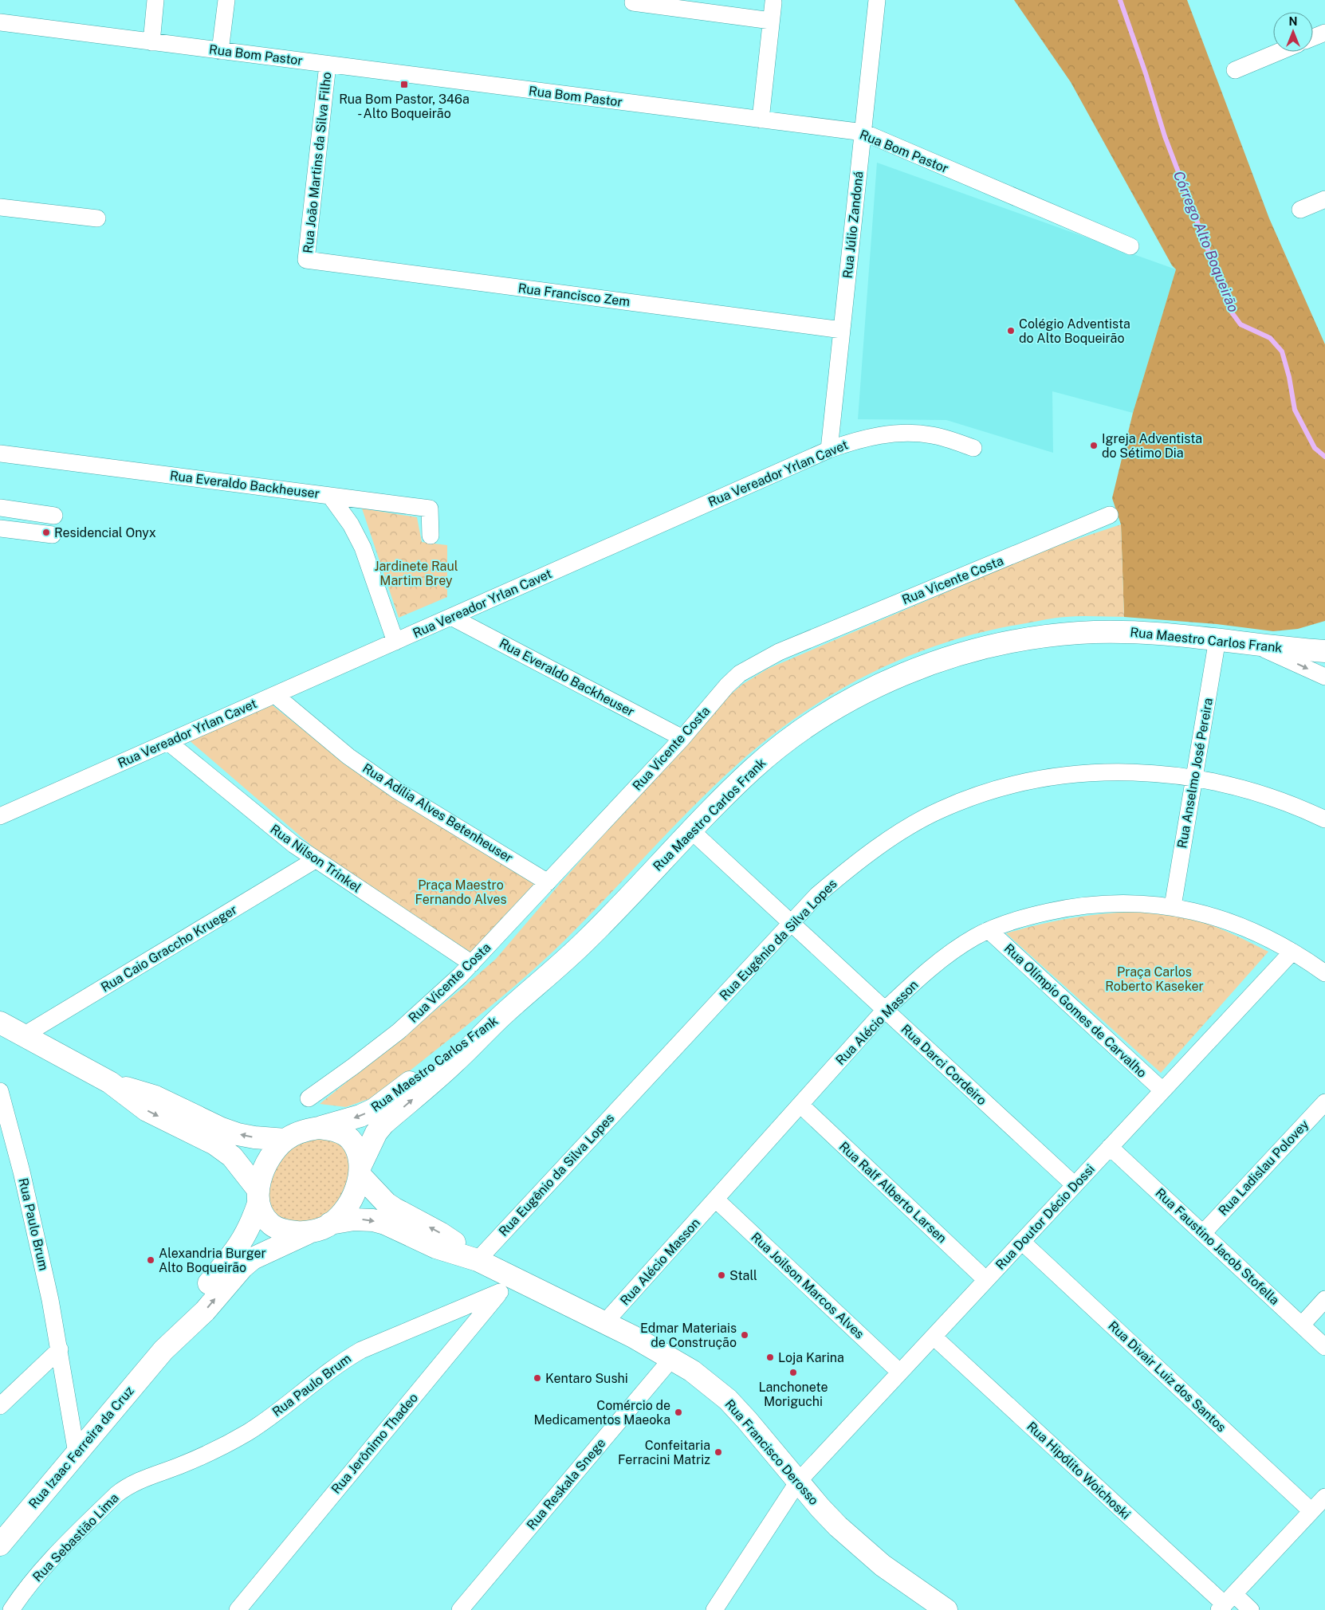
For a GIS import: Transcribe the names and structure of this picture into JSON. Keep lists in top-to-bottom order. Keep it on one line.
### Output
{"streets":{"main road":["Rua Maestro Carlos Frank","Rua Izaac Ferreira da Cruz","Rua Francisco Derosso"],"street":["Rua Bom Pastor","Rua João Martins da Silva Filho","Rua Júlio Zandoná","Rua Francisco Zem","Rua Vereador Yrlan Cavet","Rua Everaldo Backheuser","Rua Vicente Costa","Rua Anselmo José Pereira","Rua Adília Alves Betenheuser","Rua Nilson Trinkel","Rua Eugênio da Silva Lopes","Rua Caio Graccho Krueger","Rua Olímpio Gomes de Carvalho","Rua Alécio Masson","Rua Darci Cordeiro","Rua Ladislau Polovey","Rua Ralf Alberto Larsen","Rua Doutor Décio Dossi","Rua Paulo Brum","Rua Faustino Jacob Stofella","Rua Joilson Marcos Alves","Rua Divair Luiz dos Santos","Rua Jerônimo Thadeo","Rua Hipólito Woichoski","Rua Reskala Snege","Rua Sebastião Lima"]},"crossings":[["Rua Bom Pastor","Rua João Martins da Silva Filho"],["Rua Bom Pastor","Rua Júlio Zandoná"],["Rua João Martins da Silva Filho","Rua Francisco Zem"],["Rua Júlio Zandoná","Rua Francisco Zem"],["Rua Júlio Zandoná","Rua Vereador Yrlan Cavet"],["Rua Vereador Yrlan Cavet","Rua Everaldo Backheuser"],["Rua Vereador Yrlan Cavet","Rua Adília Alves Betenheuser"],["Rua Vereador Yrlan Cavet","Rua Nilson Trinkel"],["Rua Everaldo Backheuser","Rua Vicente Costa"],["Rua Vicente Costa","Rua Adília Alves Betenheuser"],["Rua Vicente Costa","Rua Nilson Trinkel"],["Rua Maestro Carlos Frank","Rua Anselmo José Pereira"],["Rua Maestro Carlos Frank","Rua Darci Cordeiro"],["Rua Maestro Carlos Frank","Rua Izaac Ferreira da Cruz"],["Rua Maestro Carlos Frank","Rua Francisco Derosso"],["Rua Anselmo José Pereira","Rua Eugênio da Silva Lopes"],["Rua Anselmo José Pereira","Rua Alécio Masson"],["Rua Nilson Trinkel","Rua Caio Graccho Krueger"],["Rua Eugênio da Silva Lopes","Rua Darci Cordeiro"],["Rua Eugênio da Silva Lopes","Rua Francisco Derosso"],["Rua Olímpio Gomes de Carvalho","Rua Alécio Masson"],["Rua Olímpio Gomes de Carvalho","Rua Doutor Décio Dossi"],["Rua Alécio Masson","Rua Darci Cordeiro"],["Rua Alécio Masson","Rua Ralf Alberto Larsen"],["Rua Alécio Masson","Rua Doutor Décio Dossi"],["Rua Alécio Masson","Rua Joilson Marcos Alves"],["Rua Alécio Masson","Rua Francisco Derosso"],["Rua Darci Cordeiro","Rua Doutor Décio Dossi"],["Rua Ladislau Polovey","Rua Faustino Jacob Stofella"],["Rua Ralf Alberto Larsen","Rua Doutor Décio Dossi"],["Rua Doutor Décio Dossi","Rua Faustino Jacob Stofella"],["Rua Doutor Décio Dossi","Rua Joilson Marcos Alves"],["Rua Doutor Décio Dossi","Rua Divair Luiz dos Santos"],["Rua Doutor Décio Dossi","Rua Francisco Derosso"],["Rua Doutor Décio Dossi","Rua Hipólito Woichoski"],["Rua Paulo Brum","Rua Jerônimo Thadeo"],["Rua Paulo Brum","Rua Izaac Ferreira da Cruz"],["Rua Paulo Brum","Rua Francisco Derosso"],["Rua Paulo Brum","Rua Sebastião Lima"],["Rua Jerônimo Thadeo","Rua Francisco Derosso"],["Rua Izaac Ferreira da Cruz","Rua Francisco Derosso"],["Rua Francisco Derosso","Rua Reskala Snege"]],"water":["Córrego Alto Boqueirão"],"parks":["Jardinete Raul Martim Brey","Praça Maestro Fernando Alves","Praça Carlos Roberto Kaseker"],"places":{"transit":["Rua Bom Pastor, 346a - Alto Boqueirão"],"other":["Colégio Adventista do Alto Boqueirão","Igreja Adventista do Sétimo Dia","Residencial Onyx","Alexandria Burger Alto Boqueirão","Stall","Edmar Materiais de Construção","Loja Karina","Lanchonete Moriguchi","Kentaro Sushi","Comércio de Medicamentos Maeoka","Confeitaria Ferracini Matriz"]},"north":"top"}
